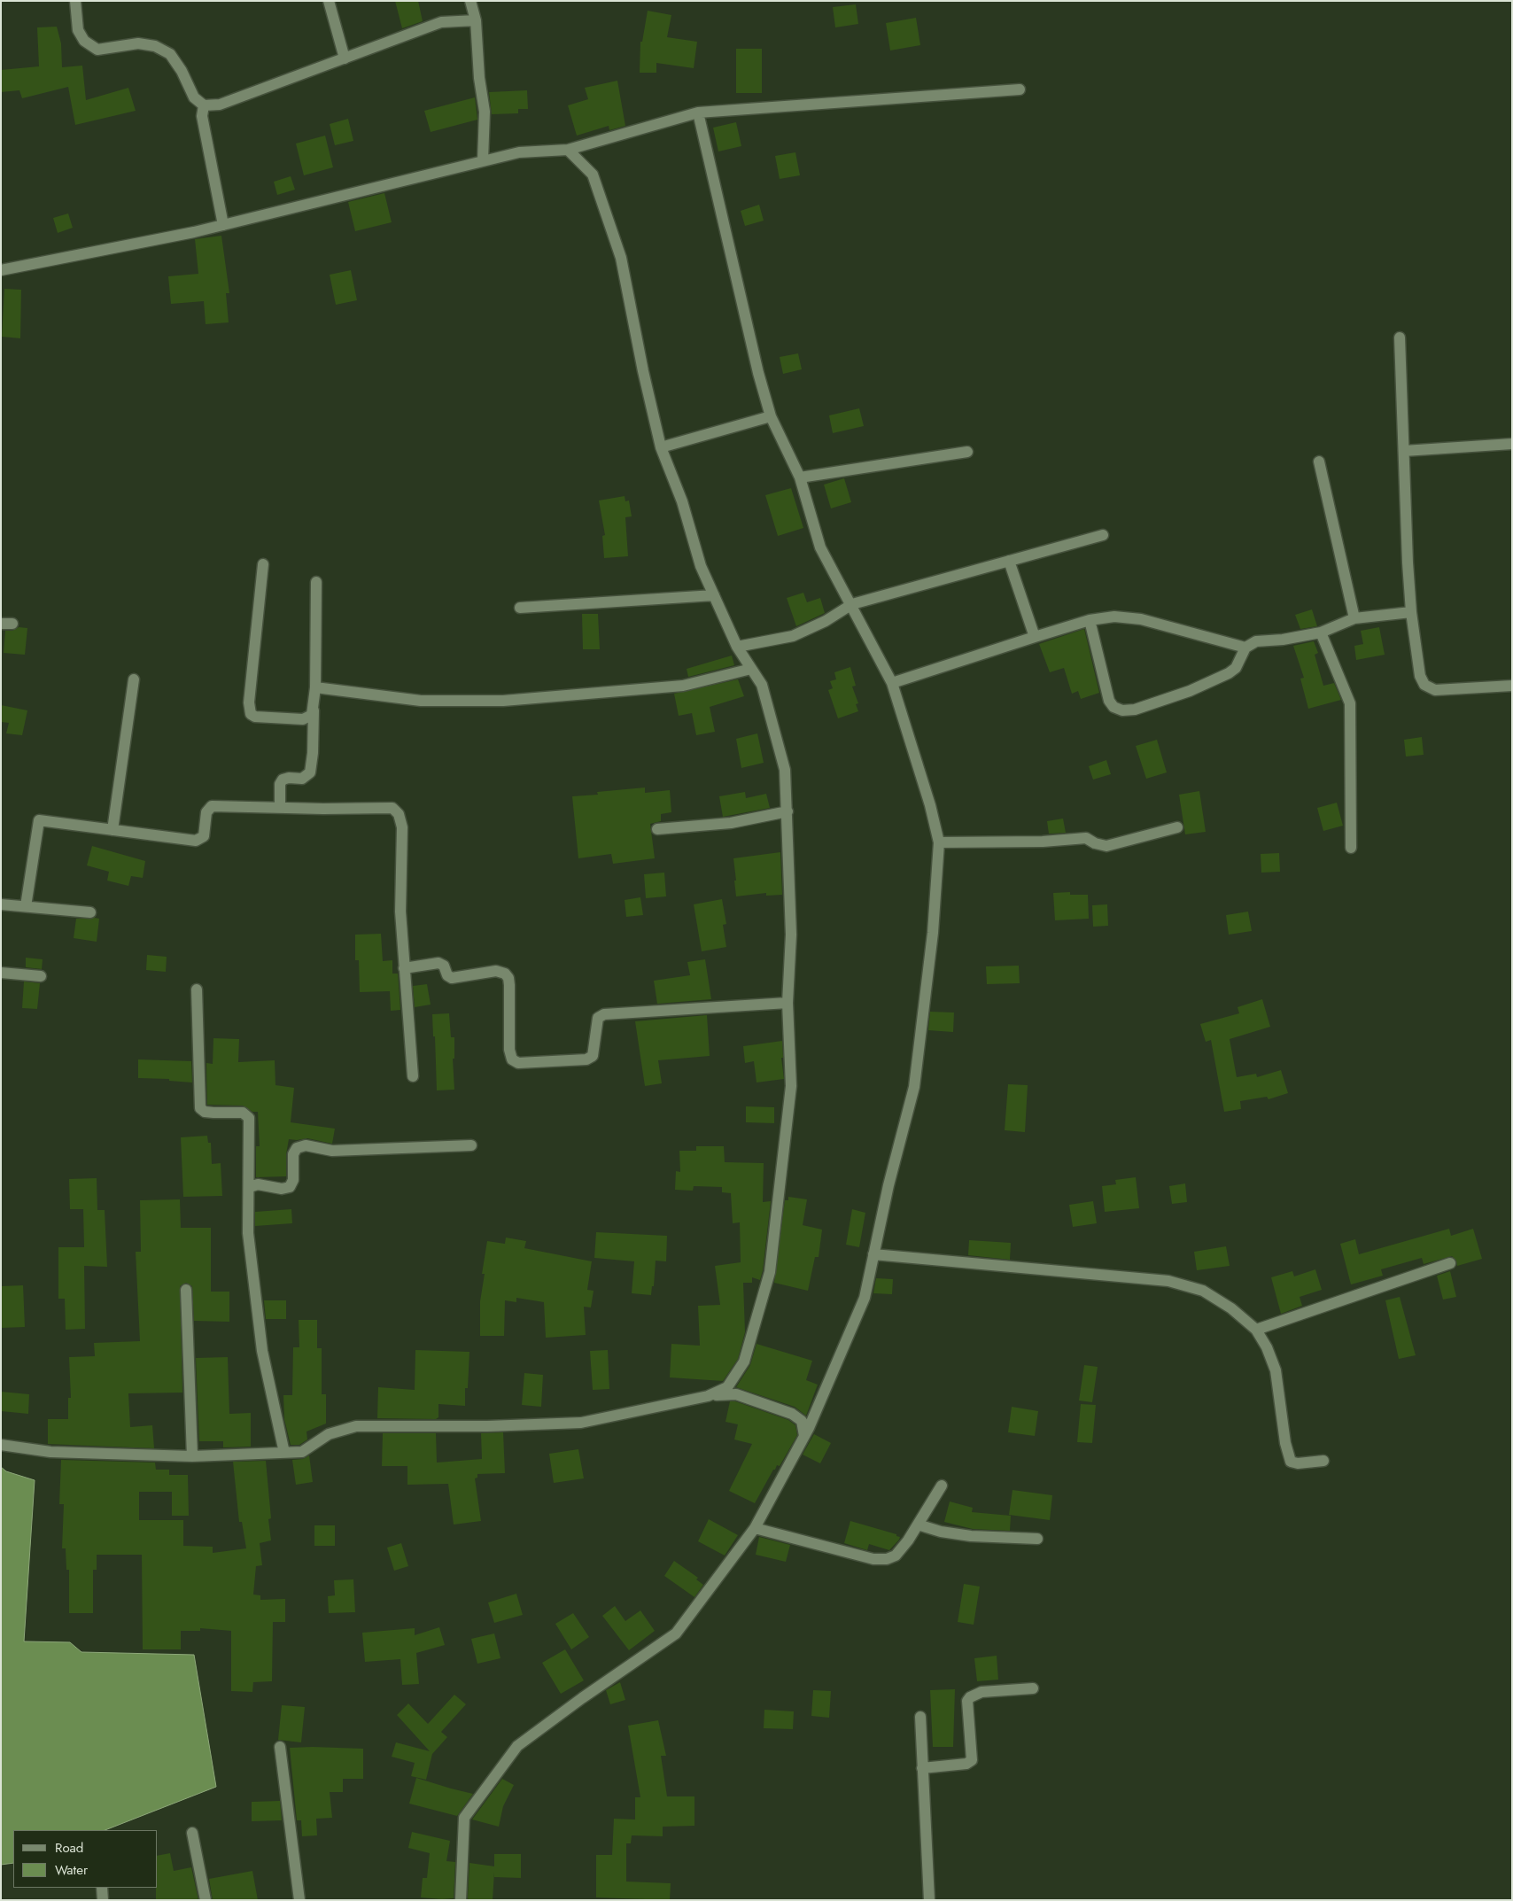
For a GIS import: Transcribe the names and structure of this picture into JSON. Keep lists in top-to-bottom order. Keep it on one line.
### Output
{"legend":["Road","Water"]}
